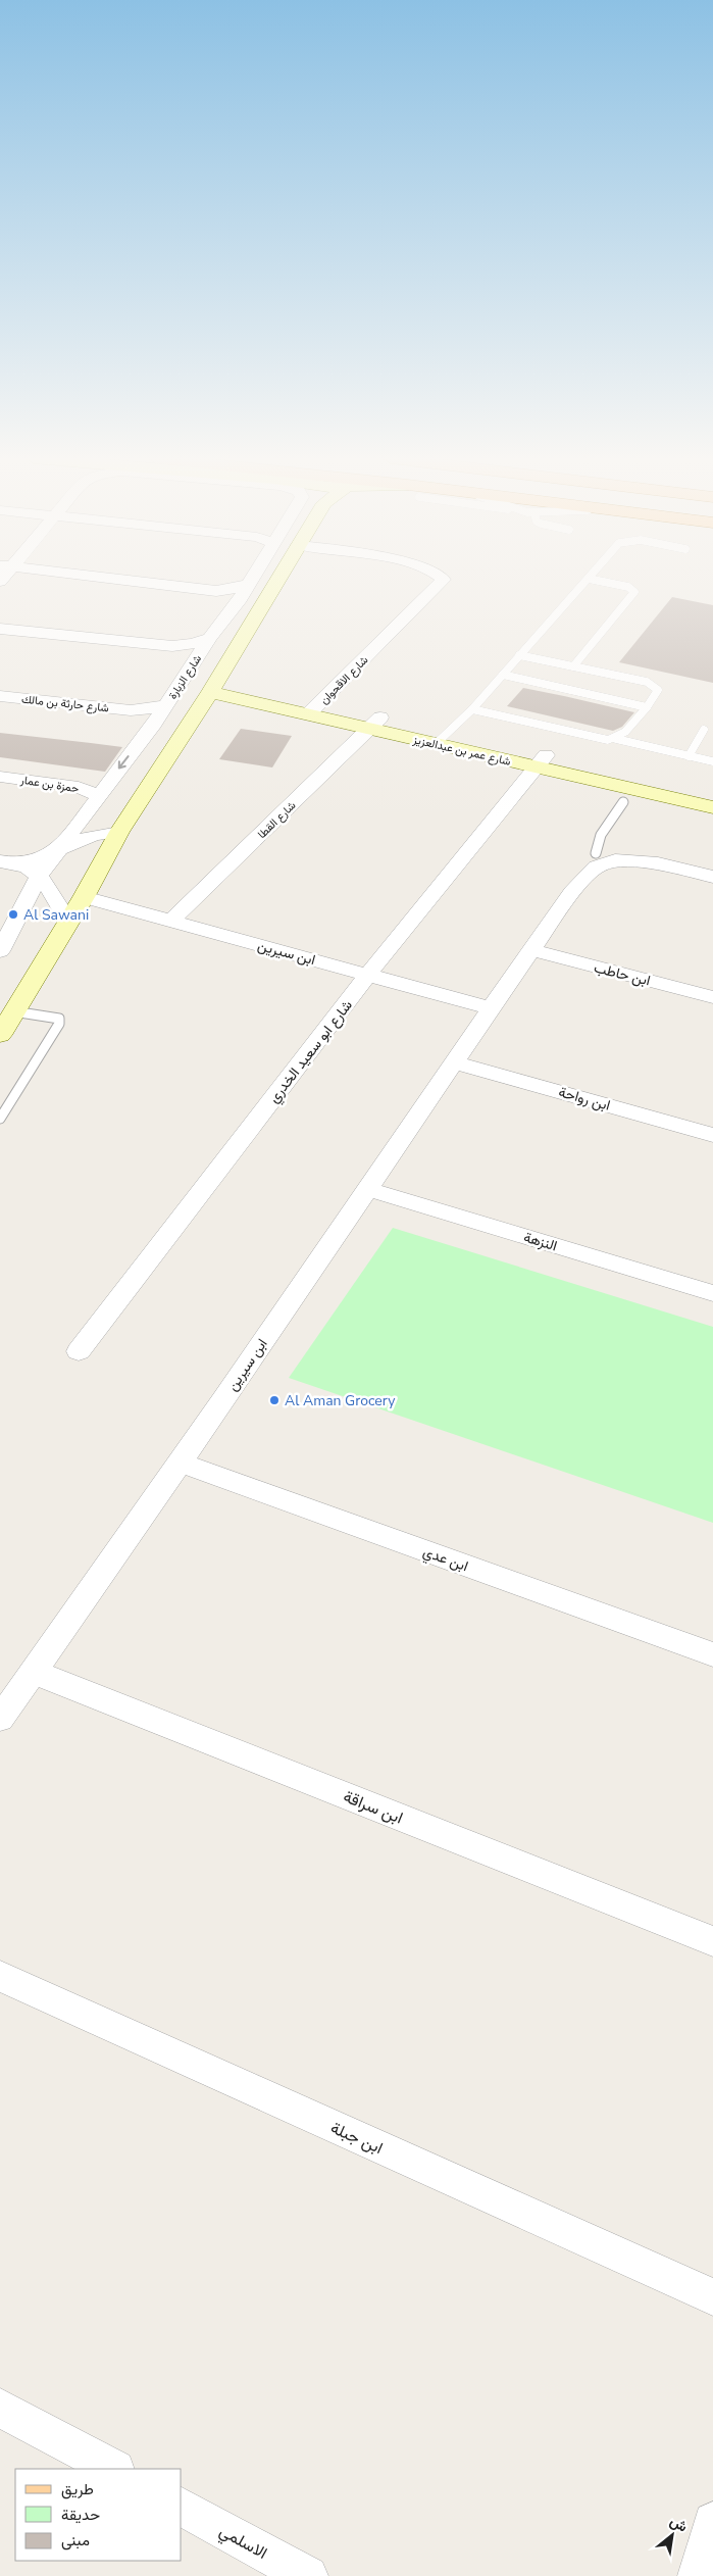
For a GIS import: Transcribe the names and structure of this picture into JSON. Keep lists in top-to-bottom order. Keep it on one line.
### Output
{"streets":{"street":["شارع الزبارة","شارع الاقحوان","شارع حارثة بن مالك","شارع عمر بن عبدالعزيز","حمزة بن عمار","شارع القطا","ابن سيرين","ابن حاطب","شارع ابو سعيد الخدري","ابن رواحة","النزهة","ابن عدي","ابن سراقة","ابن جبلة","الاسلمي"]},"crossings":[["شارع الزبارة","شارع حارثة بن مالك"],["شارع الزبارة","حمزة بن عمار"],["شارع الاقحوان","شارع عمر بن عبدالعزيز"],["شارع عمر بن عبدالعزيز","شارع القطا"],["شارع عمر بن عبدالعزيز","شارع ابو سعيد الخدري"],["شارع القطا","ابن سيرين"],["ابن سيرين","ابن حاطب"],["ابن سيرين","شارع ابو سعيد الخدري"],["ابن سيرين","ابن رواحة"],["ابن سيرين","النزهة"],["ابن سيرين","ابن عدي"],["ابن سيرين","ابن سراقة"]],"places":["Al Sawani","Al Aman Grocery"],"legend":["طريق","حديقة","مبنى"],"north":"top right"}
